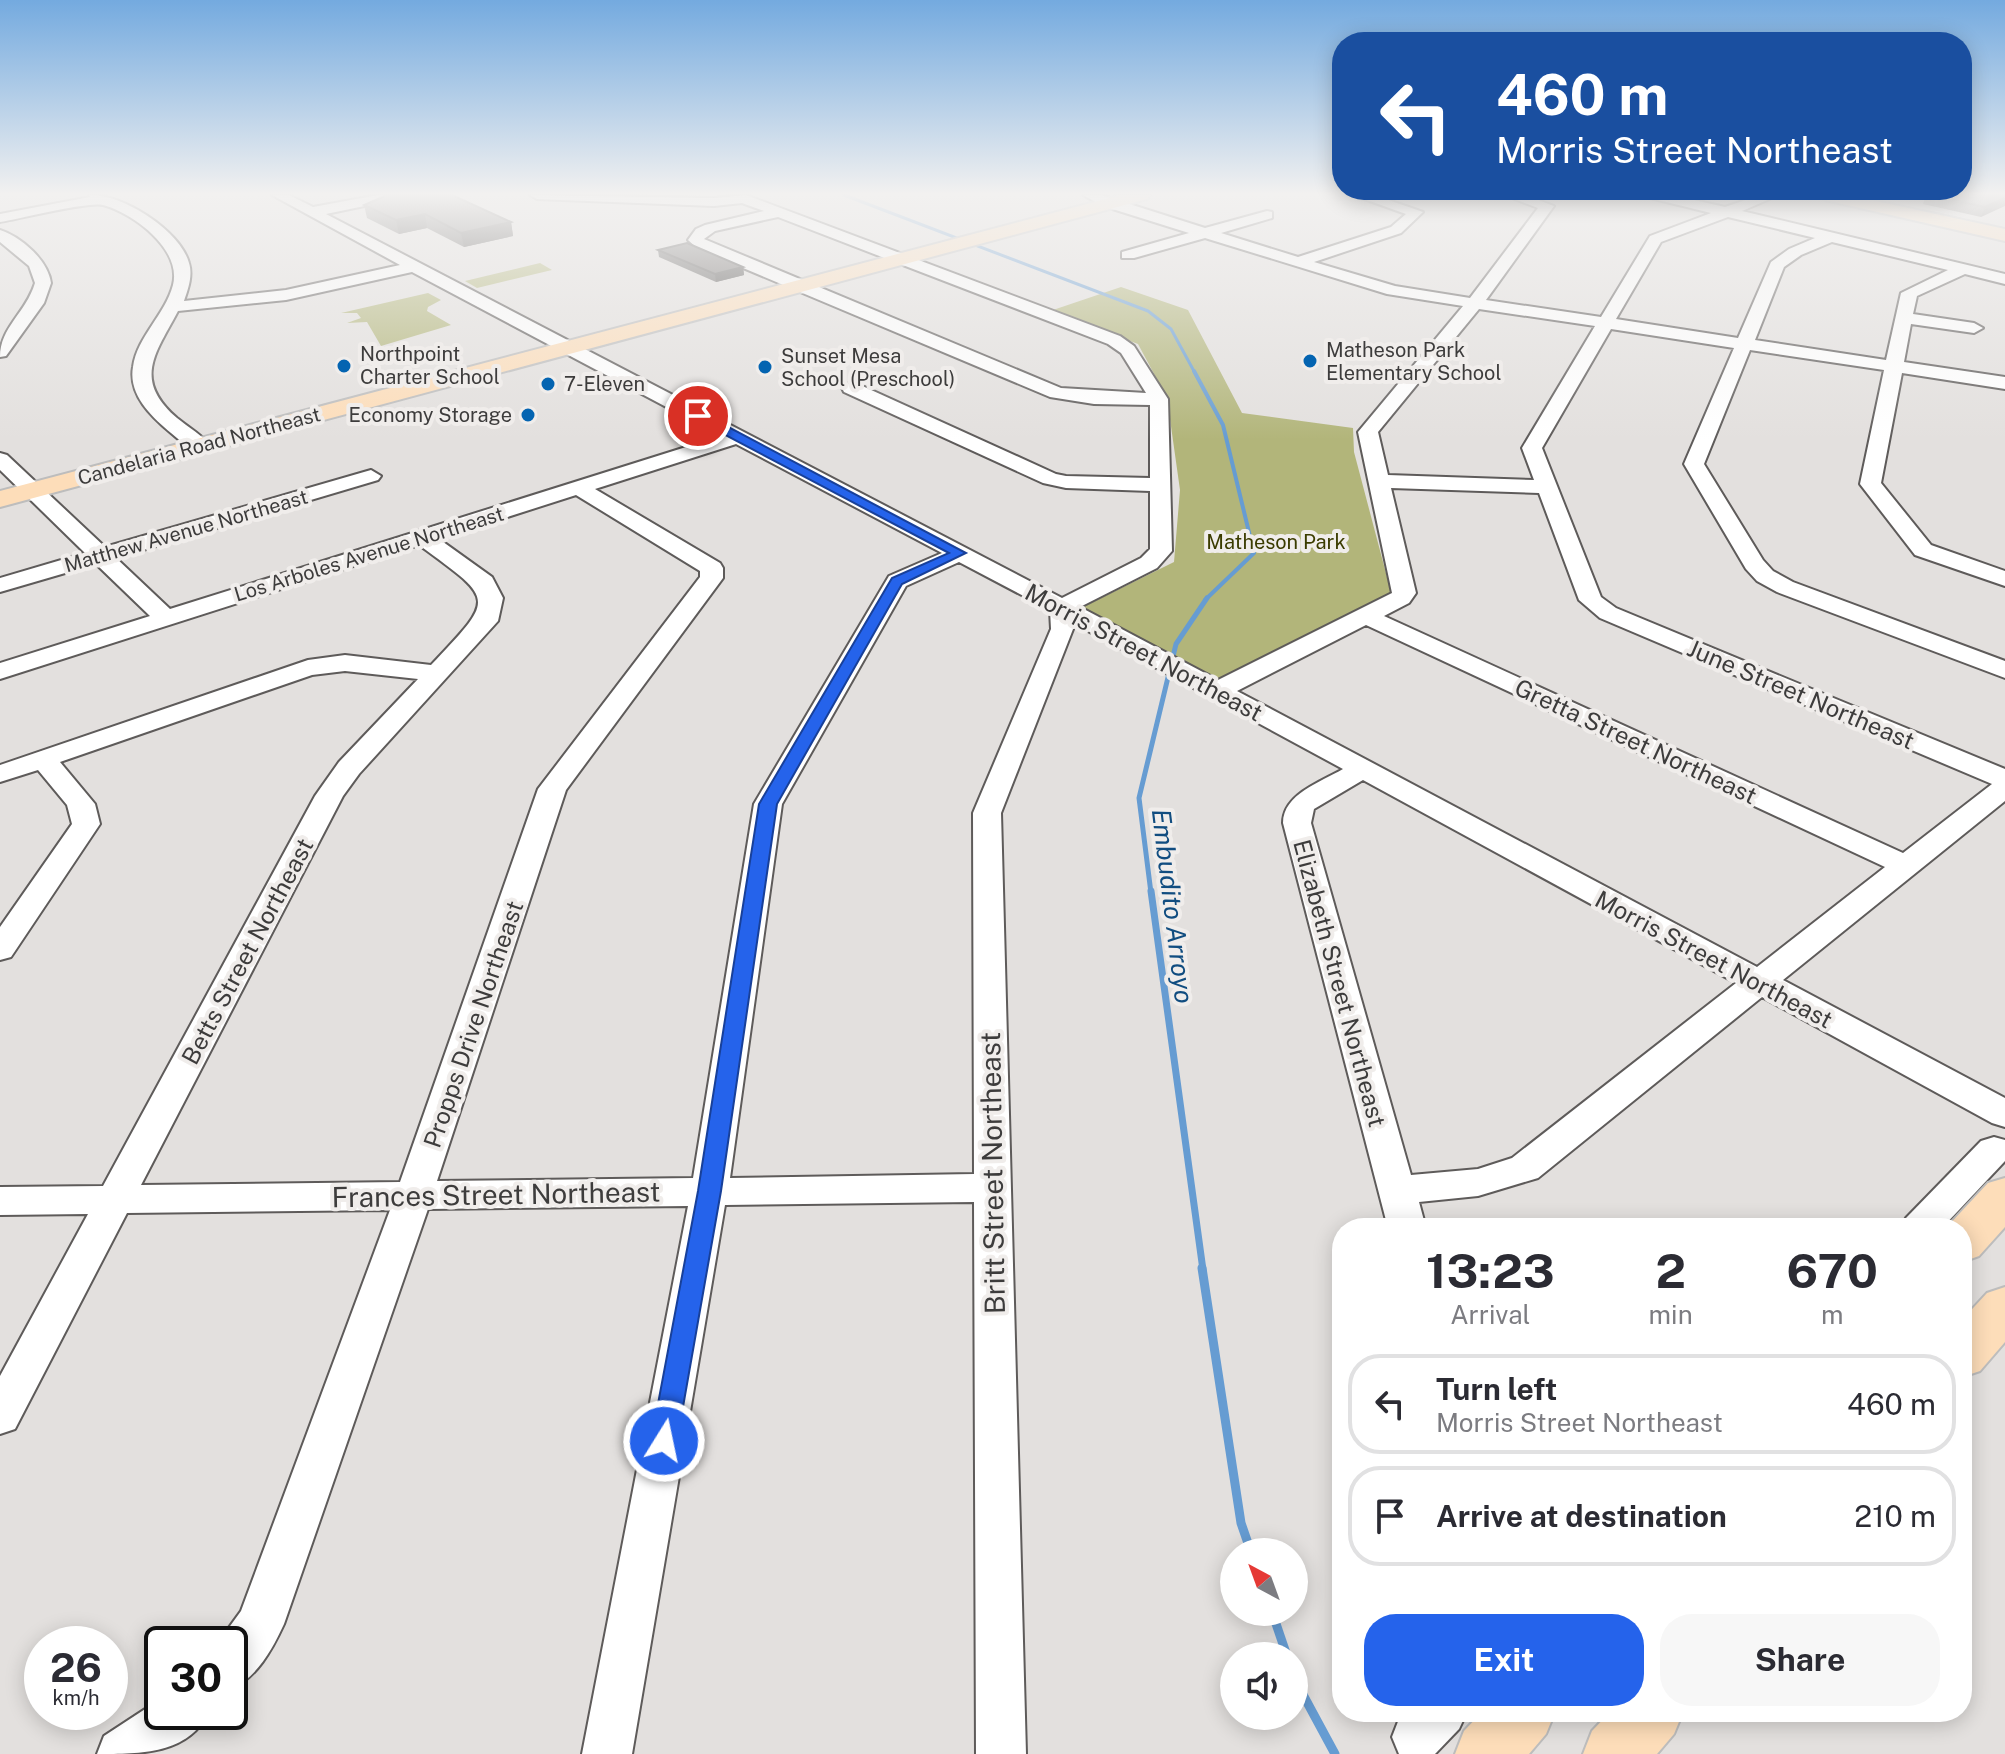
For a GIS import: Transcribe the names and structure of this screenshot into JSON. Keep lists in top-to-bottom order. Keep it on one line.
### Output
{"streets":{"main road":["Candelaria Road Northeast"],"street":["Matthew Avenue Northeast","Los Arboles Avenue Northeast","Morris Street Northeast","June Street Northeast","Gretta Street Northeast","Betts Street Northeast","Elizabeth Street Northeast","Propps Drive Northeast","Britt Street Northeast","Frances Street Northeast"]},"crossings":[["Candelaria Road Northeast","Morris Street Northeast"],["Los Arboles Avenue Northeast","Morris Street Northeast"],["Los Arboles Avenue Northeast","Betts Street Northeast"],["Los Arboles Avenue Northeast","Propps Drive Northeast"],["Morris Street Northeast","Elizabeth Street Northeast"],["Morris Street Northeast","Britt Street Northeast"],["Betts Street Northeast","Frances Street Northeast"],["Propps Drive Northeast","Frances Street Northeast"],["Britt Street Northeast","Frances Street Northeast"]],"water":["Embudito Arroyo"],"parks":["Matheson Park"],"places":["Matheson Park Elementary School","Northpoint Charter School","Sunset Mesa School (Preschool)","7-Eleven","Economy Storage"],"north":"top left","page":{"turn":["460 m","Morris Street Northeast"],"eta":["13:23","Arrival","2","min","670","m"],"list":[{"name":"Turn left","note":"Morris Street Northeast","value":"460 m"},{"name":"Arrive at destination","value":"210 m"}],"buttons":["Exit","Share"],"speed":"26 km/h","limit":"30"}}
